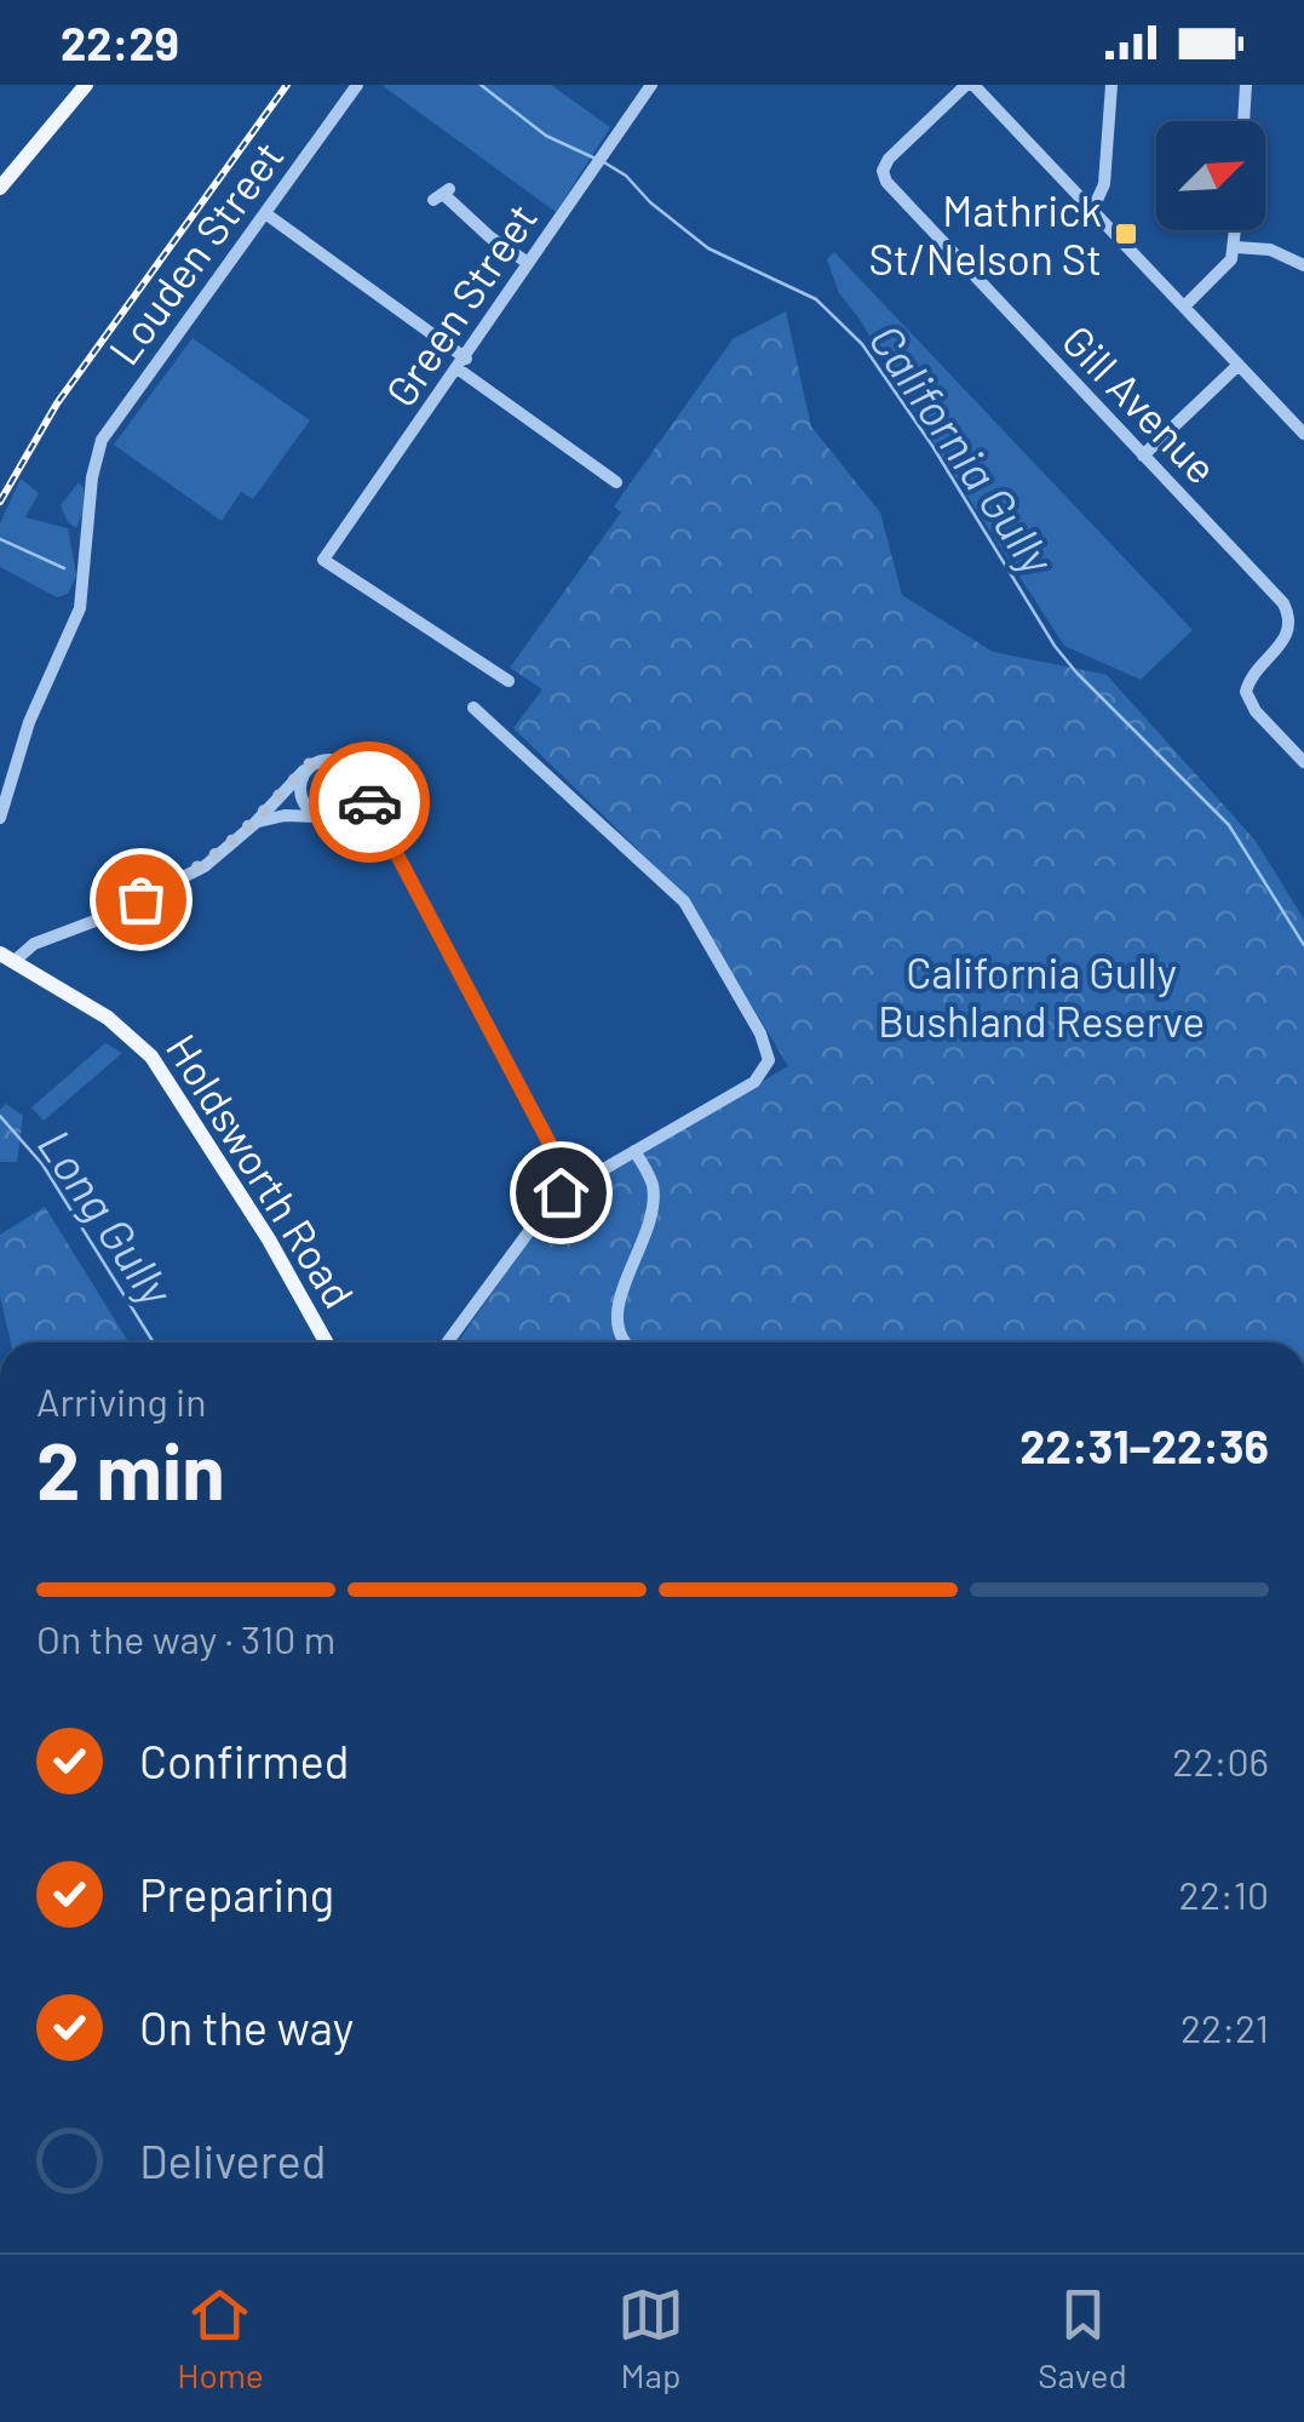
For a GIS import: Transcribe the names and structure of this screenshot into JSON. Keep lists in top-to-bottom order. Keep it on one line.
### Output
{"streets":{"main road":["Holdsworth Road"],"street":["Louden Street","Green Street","Gill Avenue"]},"water":["California Gully","Long Gully"],"parks":["California Gully Bushland Reserve"],"places":{"transit":["Mathrick St/Nelson St"]},"north":"top right","page":{"status":"22:29","heading":["2 min","Arriving in","22:31–22:36"],"bar":"On the way · 310 m","list":[["Confirmed","22:06"],["Preparing","22:10"],["On the way","22:21"],"Delivered"],"tabs":["Home","Map","Saved"]}}
